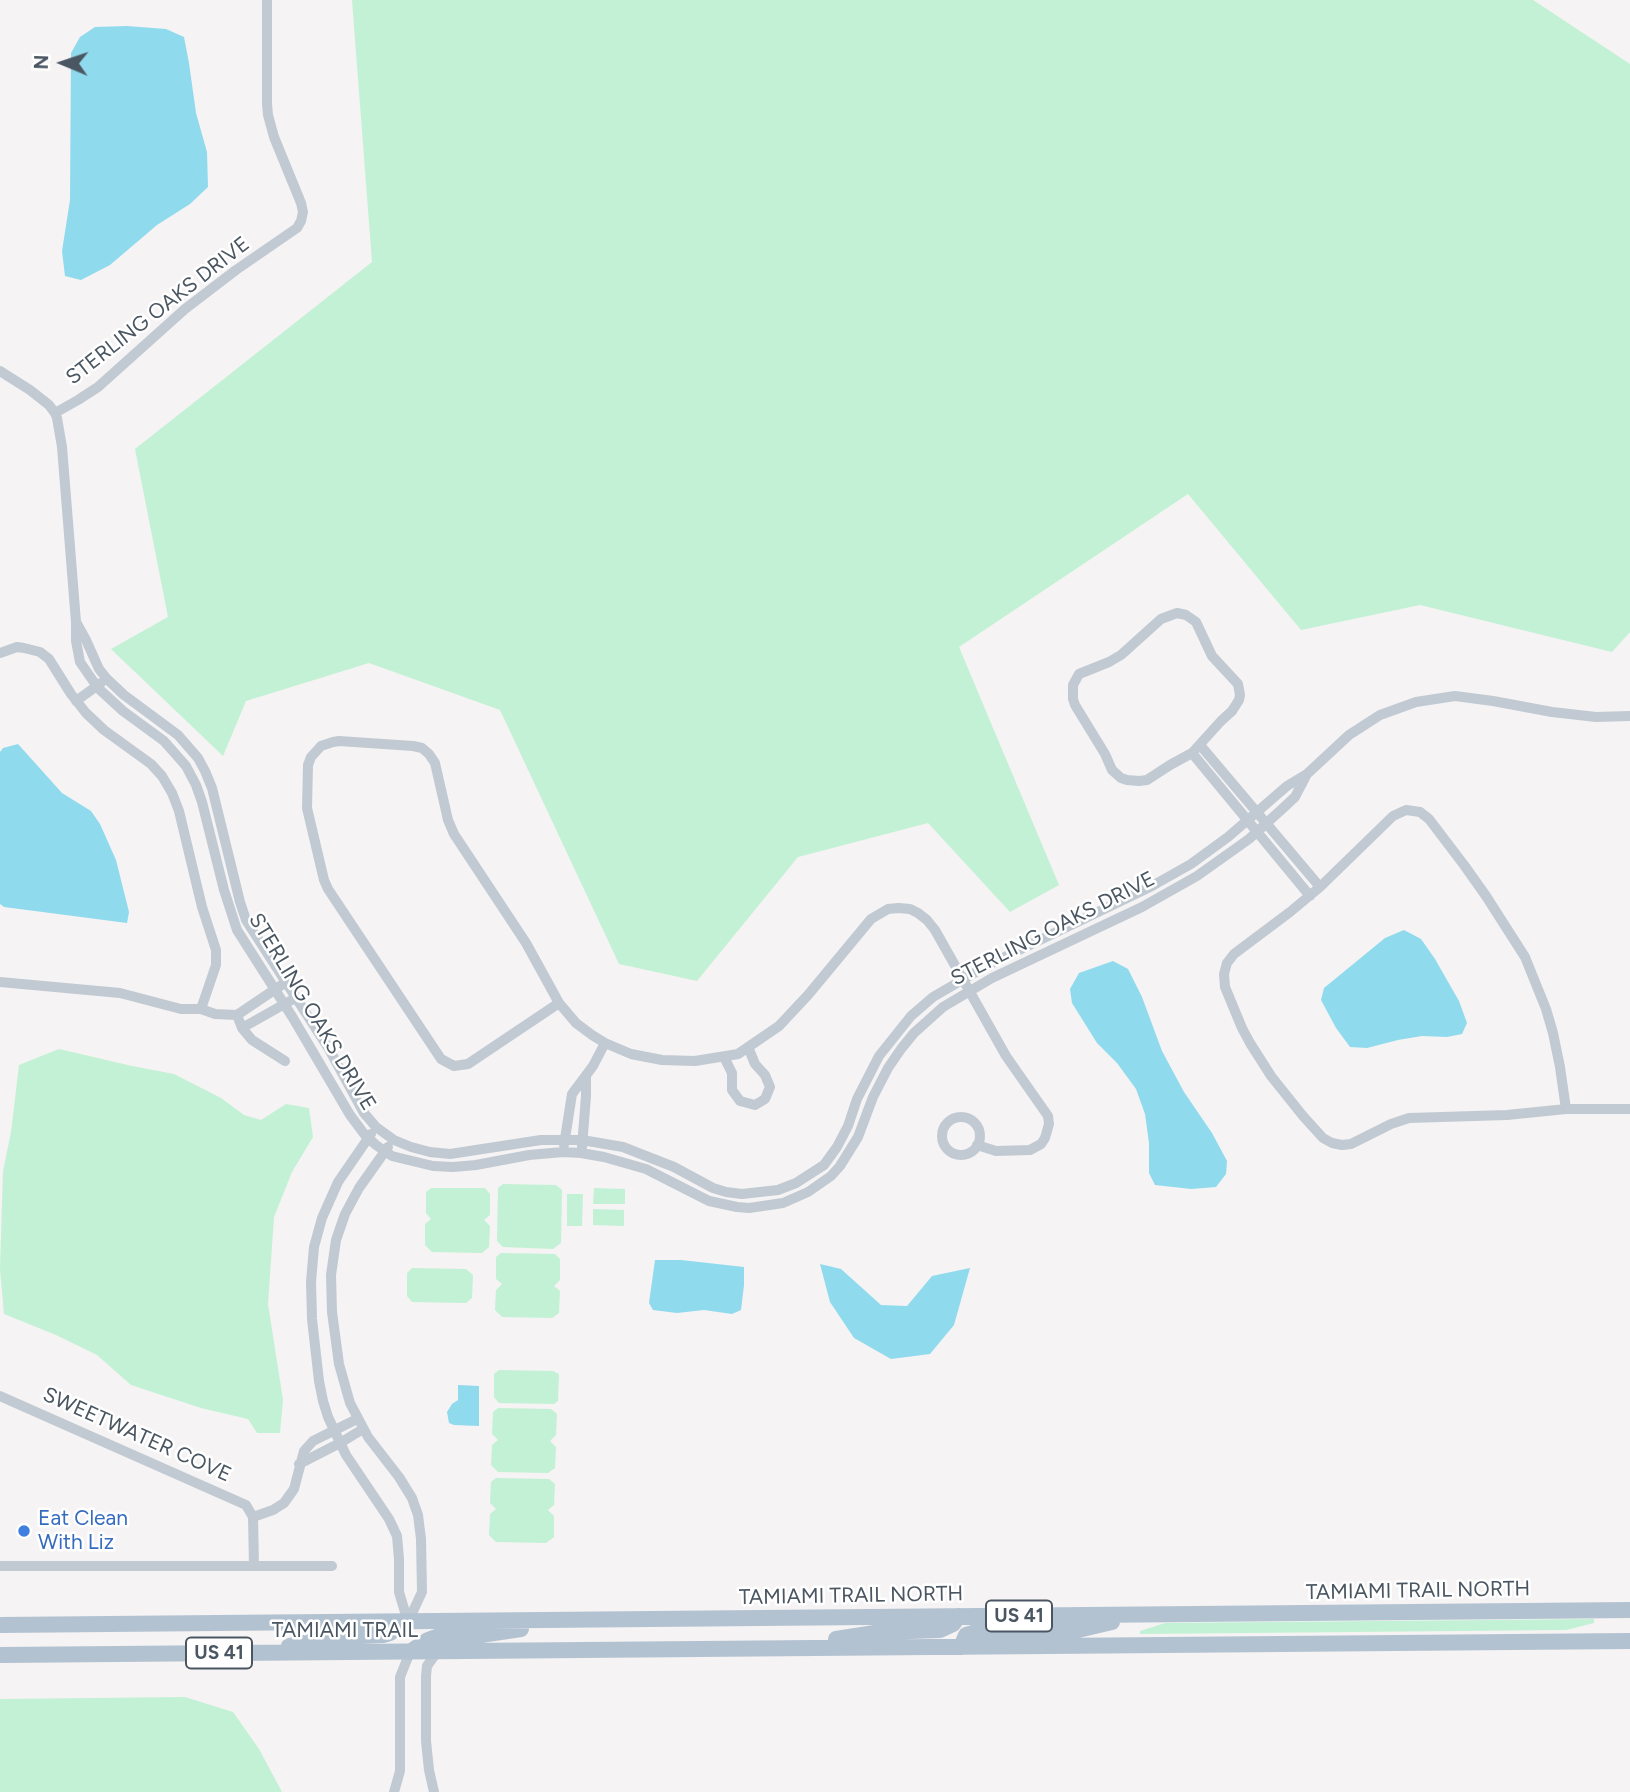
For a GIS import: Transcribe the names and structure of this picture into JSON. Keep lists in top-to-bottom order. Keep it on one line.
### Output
{"streets":{"main road":["TAMIAMI TRAIL NORTH","US 41","TAMIAMI TRAIL"],"street":["STERLING OAKS DRIVE","SWEETWATER COVE"]},"crossings":[["TAMIAMI TRAIL NORTH","TAMIAMI TRAIL"],["US 41","TAMIAMI TRAIL"]],"places":["Eat Clean With Liz"],"north":"left"}
